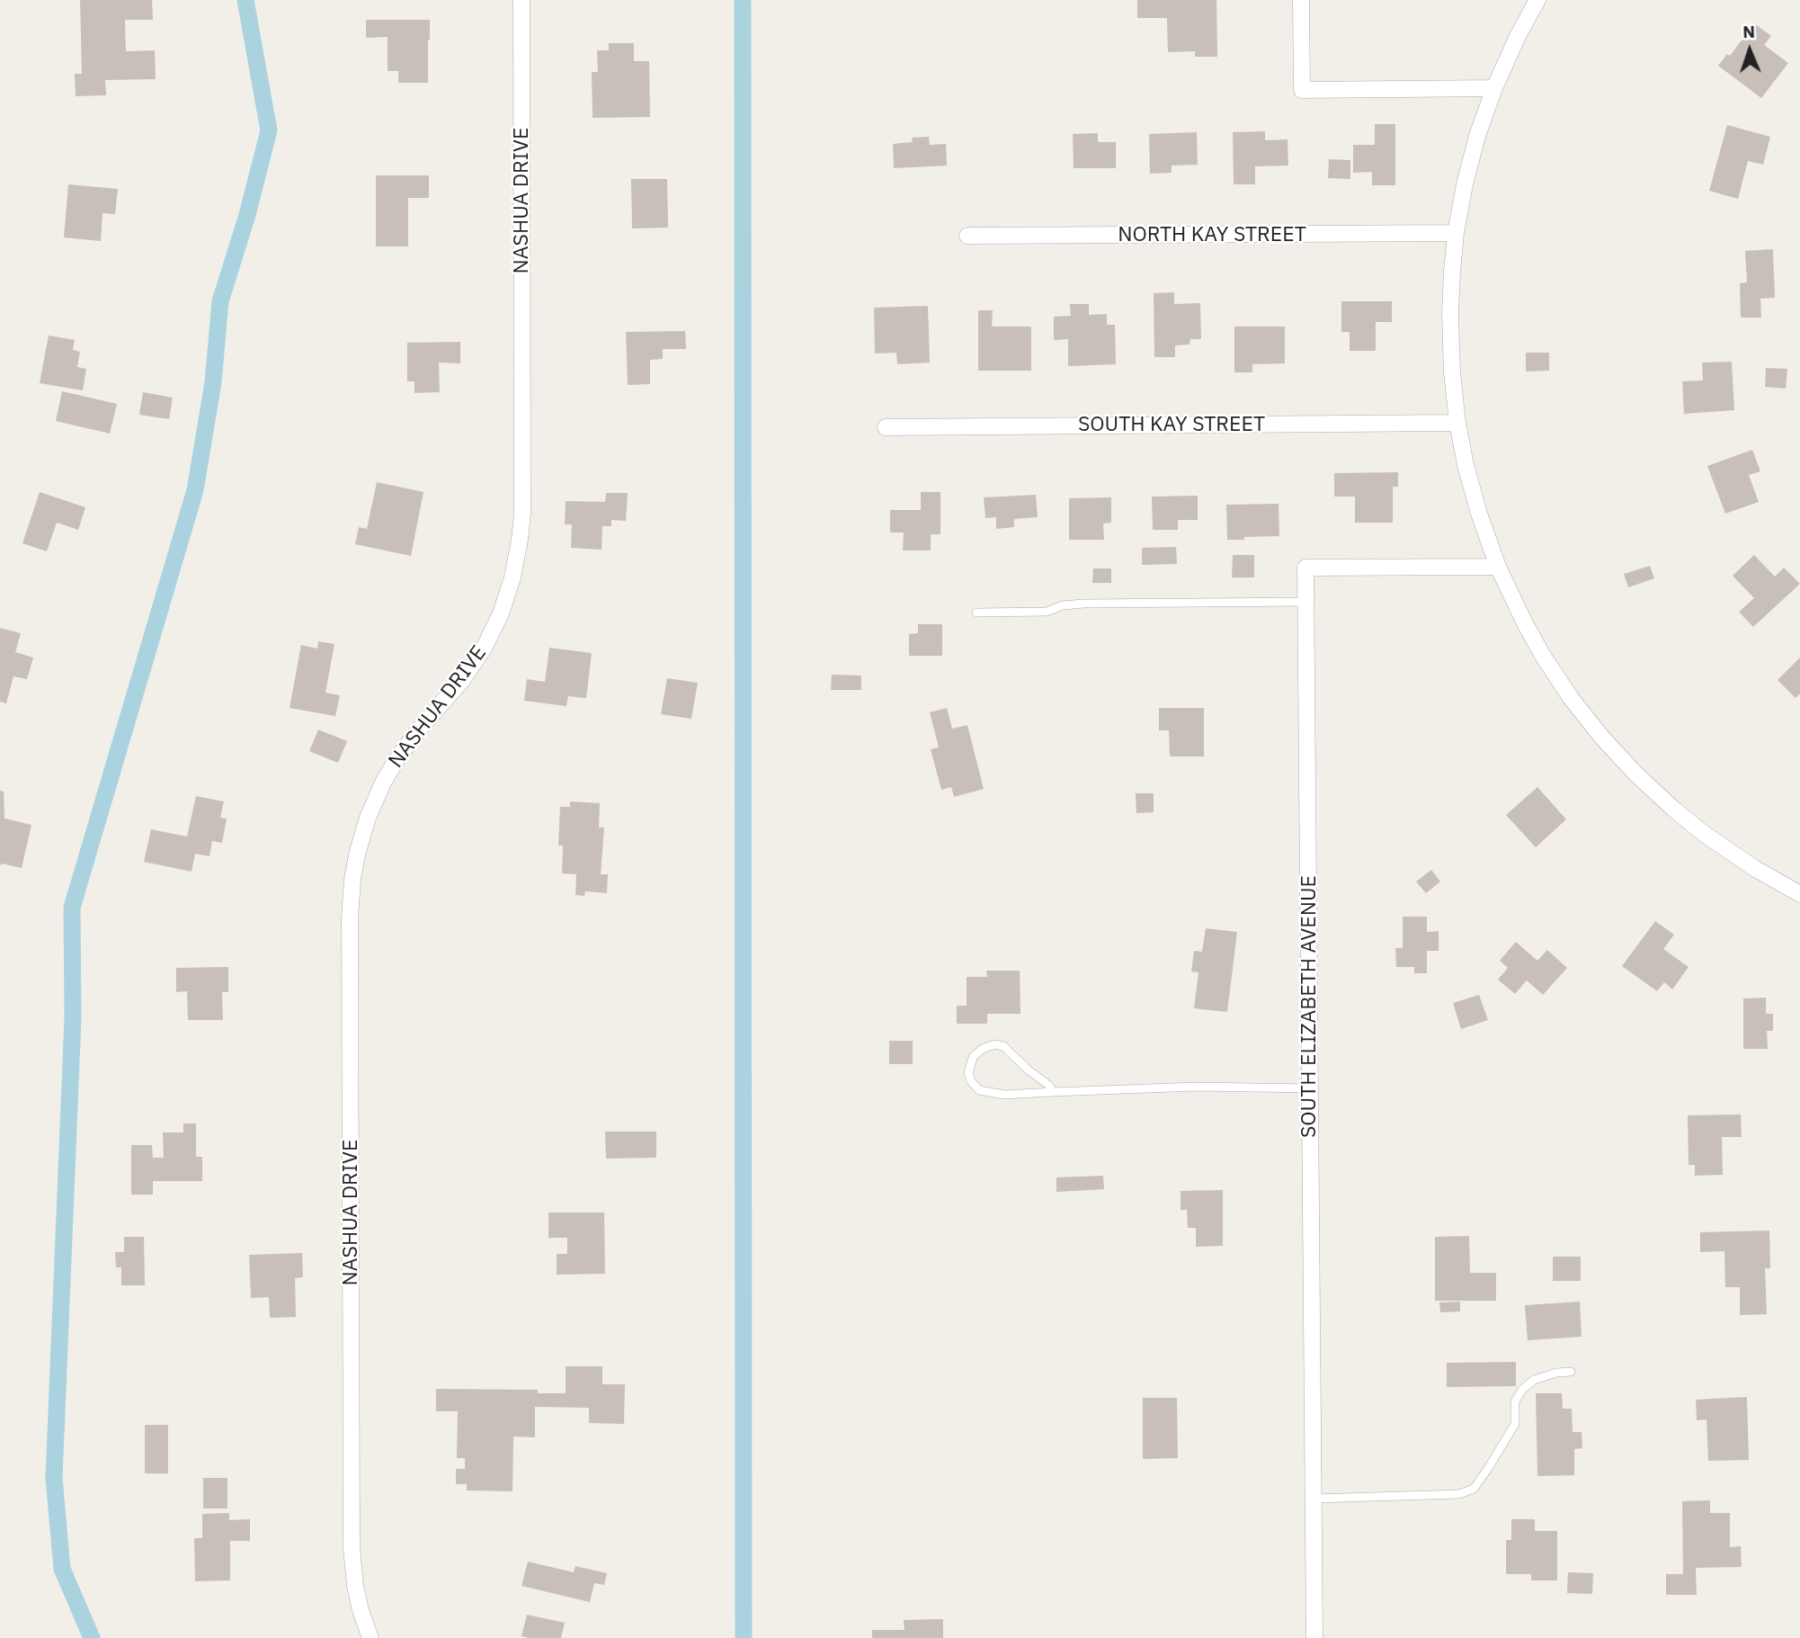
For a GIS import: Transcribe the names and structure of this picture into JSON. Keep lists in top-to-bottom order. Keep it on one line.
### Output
{"streets":{"street":["NASHUA DRIVE","NORTH KAY STREET","SOUTH KAY STREET","SOUTH ELIZABETH AVENUE"]},"north":"top"}
